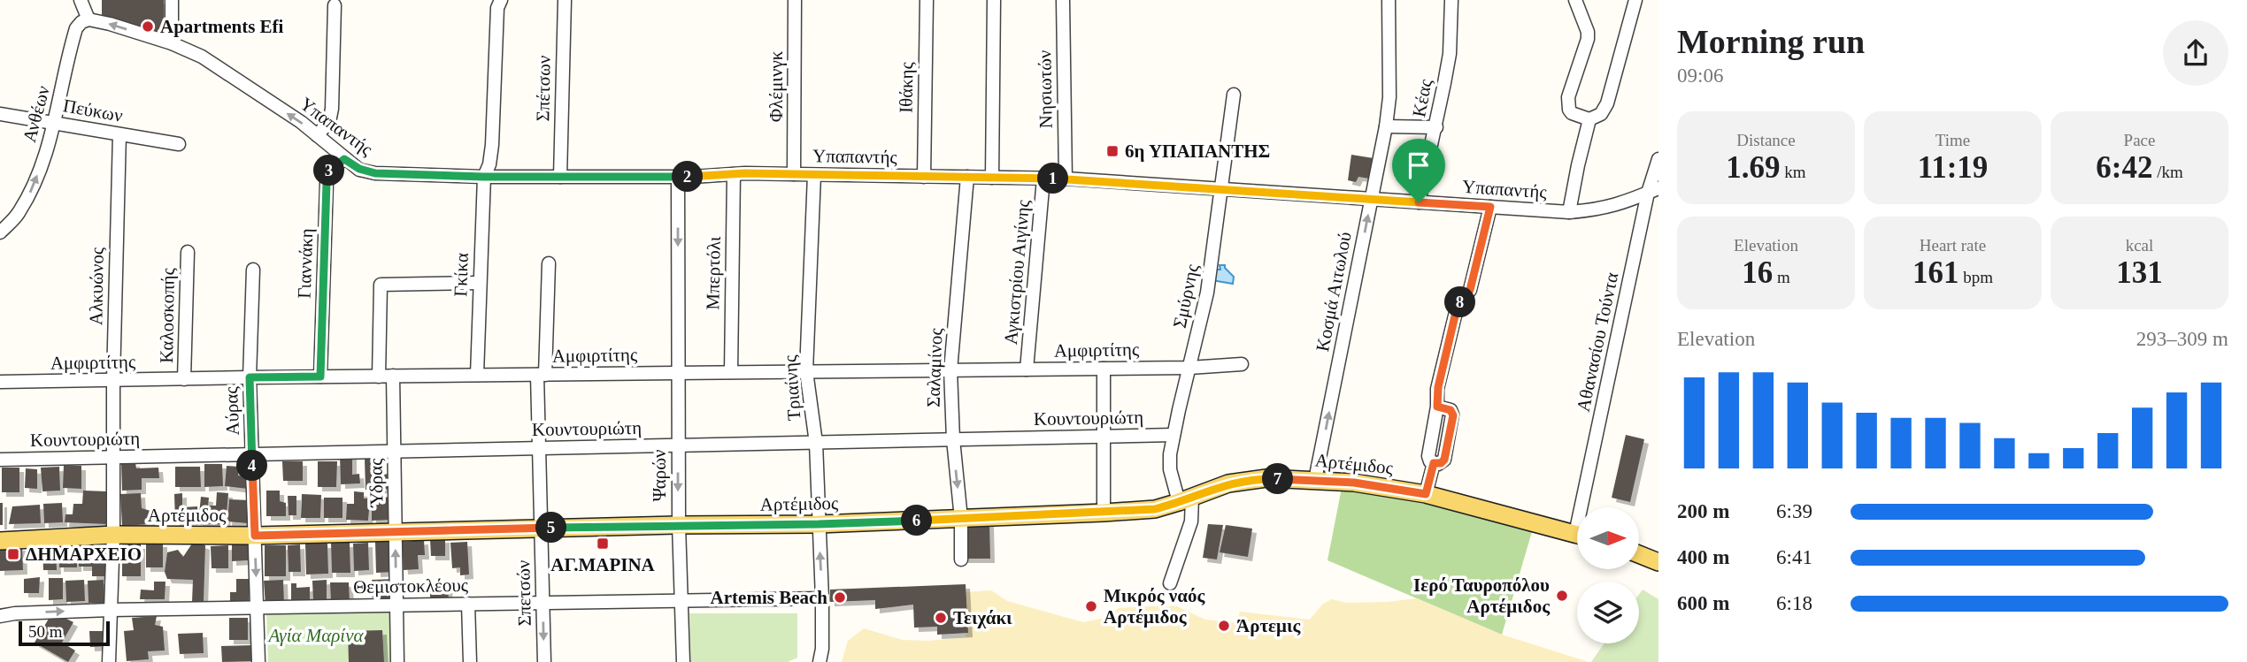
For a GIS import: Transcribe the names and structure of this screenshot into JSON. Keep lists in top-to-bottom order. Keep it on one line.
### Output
{"streets":{"main road":["Αρτέμιδος"],"street":["Φλέμινγκ","Ιθάκης","Σπέτσων","Νησιωτών","Κέας","Πεύκων","Ανθέων","Υπαπαντής","Γιαννάκη","Αγκιστρίου Αιγίνης","Μπερτόλι","Γκίκα","Αλκυώνος","Κοσμά Αιτωλού","Σμύρνης","Καλοσκοπής","Αθανασίου Τούντα","Αμφιρτίτης","Σαλαμίνος","Τριαίνης","Αύρας","Κουντουριώτη","Ψαρών","Ύδρας","Θεμιστοκλέους","Σπετσών"]},"crossings":[["Φλέμινγκ","Υπαπαντής"],["Ιθάκης","Υπαπαντής"],["Σπέτσων","Υπαπαντής"],["Νησιωτών","Υπαπαντής"],["Κέας","Υπαπαντής"],["Πεύκων","Ανθέων"],["Πεύκων","Αλκυώνος"],["Ανθέων","Υπαπαντής"],["Υπαπαντής","Γιαννάκη"],["Υπαπαντής","Αγκιστρίου Αιγίνης"],["Υπαπαντής","Μπερτόλι"],["Υπαπαντής","Γκίκα"],["Υπαπαντής","Κοσμά Αιτωλού"],["Υπαπαντής","Σμύρνης"],["Υπαπαντής","Αθανασίου Τούντα"],["Υπαπαντής","Σαλαμίνος"],["Υπαπαντής","Τριαίνης"],["Υπαπαντής","Ψαρών"],["Γιαννάκη","Αμφιρτίτης"],["Αγκιστρίου Αιγίνης","Αμφιρτίτης"],["Μπερτόλι","Αμφιρτίτης"],["Γκίκα","Αμφιρτίτης"],["Αλκυώνος","Αμφιρτίτης"],["Αλκυώνος","Κουντουριώτη"],["Αλκυώνος","Αρτέμιδος"],["Αλκυώνος","Θεμιστοκλέους"],["Κοσμά Αιτωλού","Αρτέμιδος"],["Σμύρνης","Αμφιρτίτης"],["Σμύρνης","Κουντουριώτη"],["Σμύρνης","Αρτέμιδος"],["Καλοσκοπής","Αμφιρτίτης"],["Αμφιρτίτης","Σαλαμίνος"],["Αμφιρτίτης","Τριαίνης"],["Αμφιρτίτης","Αύρας"],["Αμφιρτίτης","Ψαρών"],["Αμφιρτίτης","Ύδρας"],["Αμφιρτίτης","Σπετσών"],["Σαλαμίνος","Κουντουριώτη"],["Σαλαμίνος","Αρτέμιδος"],["Τριαίνης","Κουντουριώτη"],["Τριαίνης","Αρτέμιδος"],["Τριαίνης","Θεμιστοκλέους"],["Αύρας","Κουντουριώτη"],["Αύρας","Αρτέμιδος"],["Αύρας","Θεμιστοκλέους"],["Κουντουριώτη","Ψαρών"],["Κουντουριώτη","Ύδρας"],["Κουντουριώτη","Σπετσών"],["Αρτέμιδος","Ψαρών"],["Αρτέμιδος","Ύδρας"],["Αρτέμιδος","Σπετσών"],["Ψαρών","Θεμιστοκλέους"],["Ύδρας","Θεμιστοκλέους"],["Θεμιστοκλέους","Σπετσών"]],"one_way":["Ανθέων","Ψαρών"],"parks":["Αγία Μαρίνα"],"places":{"other":["Apartments Efi","Ιερό Ταυροπόλου Αρτέμιδος","Artemis Beach","Μικρός ναός Αρτέμιδος","Τειχάκι","Άρτεμις"],"transit":["6η ΥΠΑΠΑΝΤΗΣ","ΑΓ.ΜΑΡΙΝΑ","ΔΗΜΑΡΧΕΙΟ"]},"scale_bar":"50 m","north":"right","page":{"heading":["Morning run","09:06"],"stats":[["Distance","1.69 km"],["Time","11:19"],["Pace","6:42 /km"],["Elevation","16 m"],["Heart rate","161 bpm"],["kcal","131"]],"pins":["3","2","1","8","4","7","6","5"],"chart":["Elevation","293–309 m"],"list":[{"name":"200 m","note":"6:39"},{"name":"400 m","note":"6:41"},{"name":"600 m","note":"6:18"}],"scale":"50 m"}}
